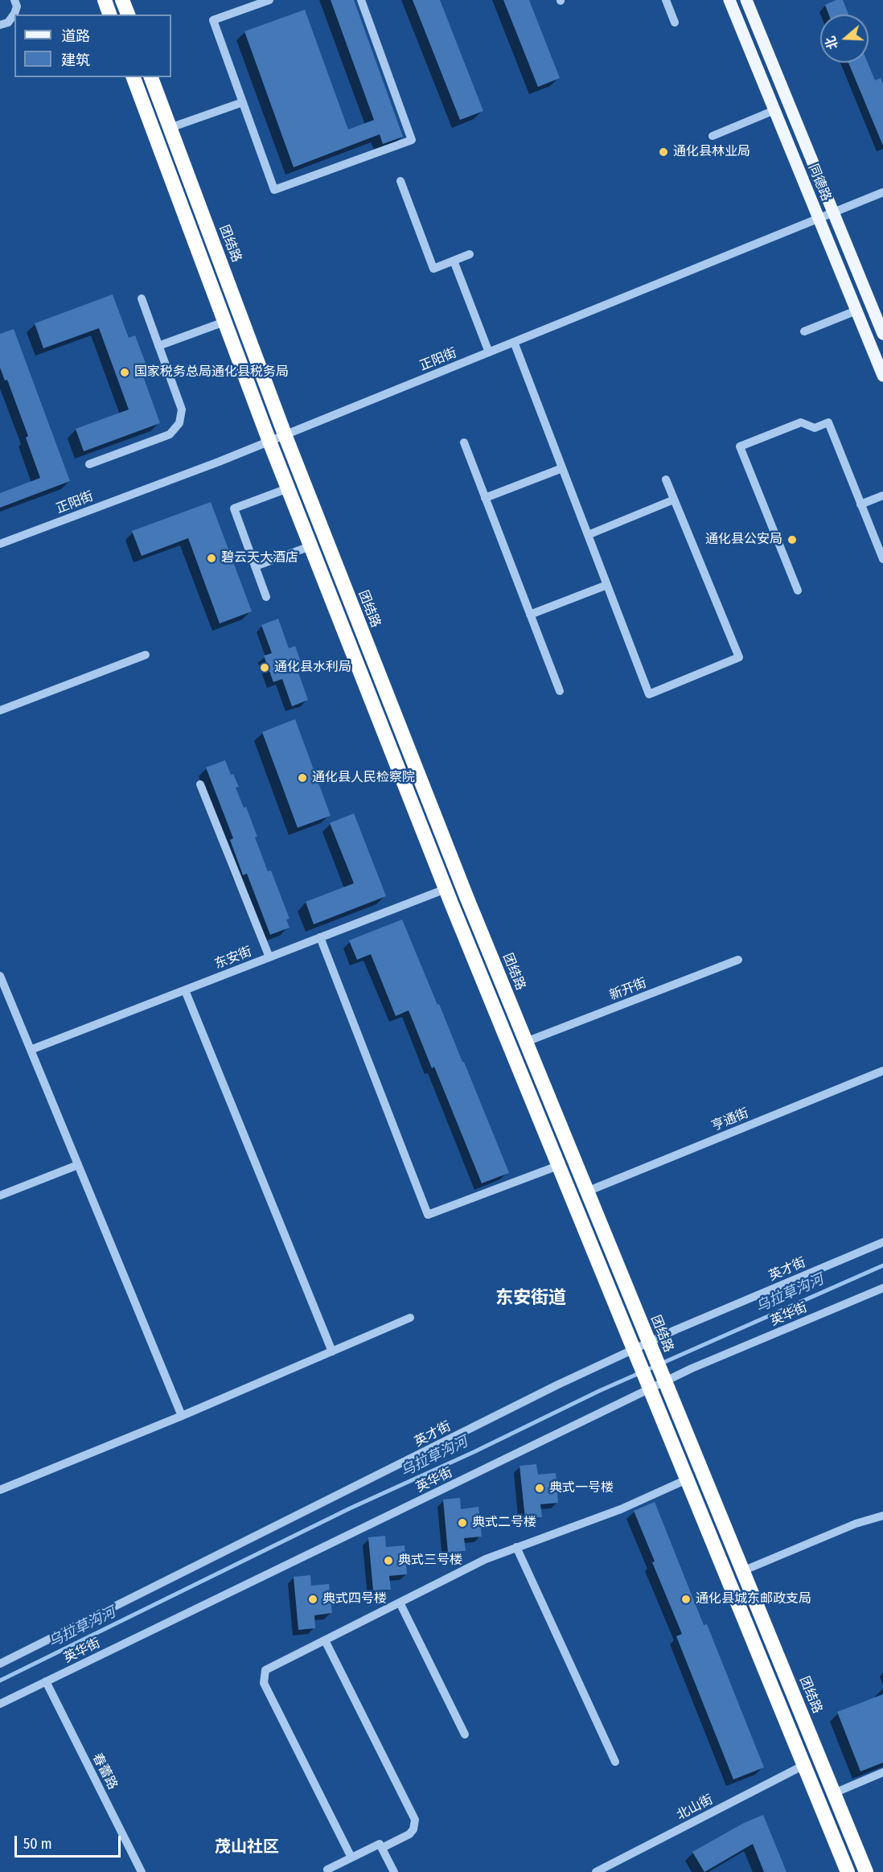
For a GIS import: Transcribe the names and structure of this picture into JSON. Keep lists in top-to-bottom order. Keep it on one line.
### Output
{"streets":{"highway":["团结路"],"main road":["同德路"],"street":["正阳街","东安街","新开街","亨通街","英才街","英华街","春蕾路","北山街"]},"crossings":[["同德路","正阳街"],["团结路","正阳街"],["团结路","新开街"],["团结路","亨通街"],["团结路","英才街"],["团结路","英华街"],["英华街","春蕾路"]],"districts":["东安街道","茂山社区"],"water":["乌拉草沟河"],"places":["通化县林业局","国家税务总局通化县税务局","通化县公安局","碧云天大酒店","通化县水利局","通化县人民检察院","典式一号楼","典式二号楼","典式三号楼","典式四号楼","通化县城东邮政支局"],"legend":["道路","建筑"],"scale_bar":"50 m","north":"left"}
